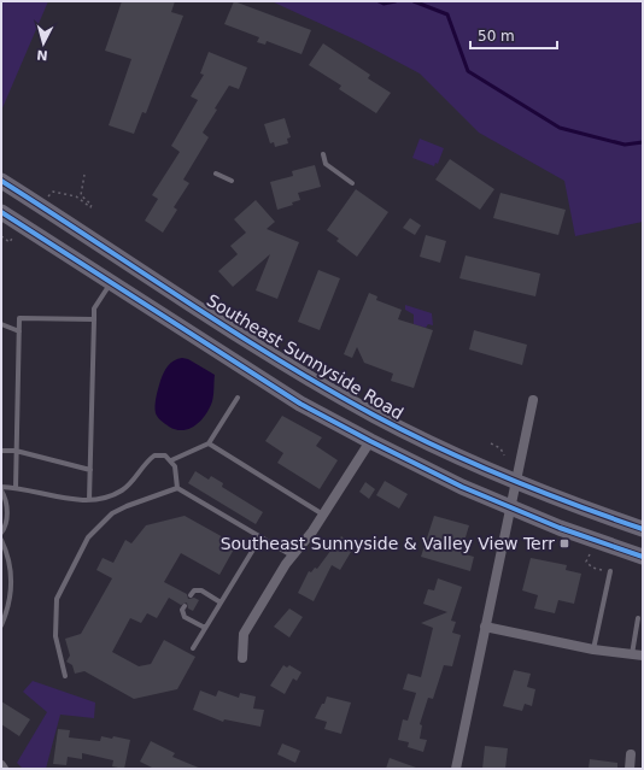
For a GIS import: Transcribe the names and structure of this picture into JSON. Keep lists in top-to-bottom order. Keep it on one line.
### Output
{"streets":{"main road":["Southeast Sunnyside Road"]},"places":{"transit":["Southeast Sunnyside & Valley View Terr"]},"scale_bar":"50 m","north":"bottom"}
